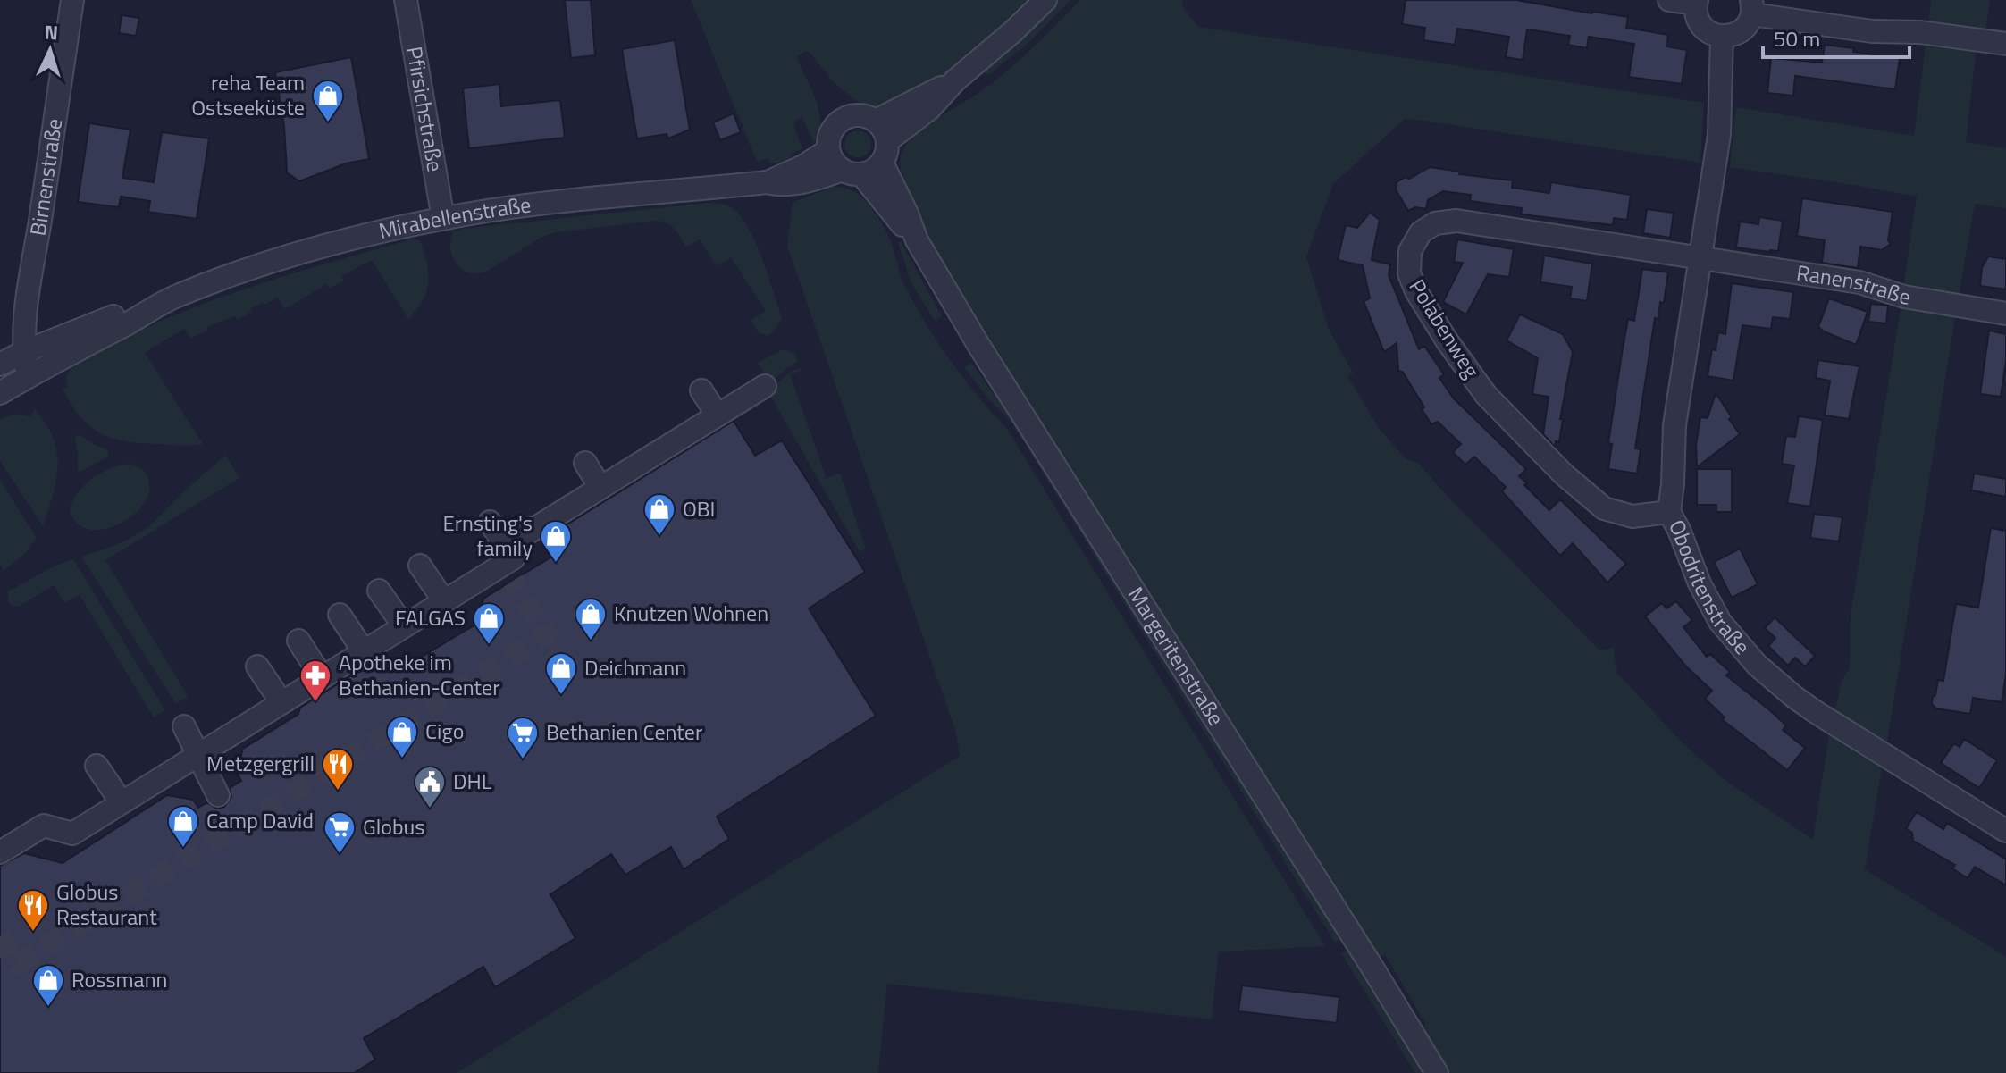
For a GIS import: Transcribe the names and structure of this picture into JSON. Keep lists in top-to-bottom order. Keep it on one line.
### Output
{"streets":{"street":["Pfirsichstraße","Birnenstraße","Mirabellenstraße","Ranenstraße","Polabenweg","Obodritenstraße","Margeritenstraße"]},"crossings":[["Pfirsichstraße","Mirabellenstraße"],["Birnenstraße","Mirabellenstraße"],["Mirabellenstraße","Margeritenstraße"],["Ranenstraße","Polabenweg"],["Ranenstraße","Obodritenstraße"],["Polabenweg","Obodritenstraße"]],"places":{"shop":["reha Team Ostseeküste","OBI","Ernsting's family","Knutzen Wohnen","FALGAS","Deichmann","Cigo","Camp David","Rossmann"],"pharmacy":["Apotheke im Bethanien-Center"],"supermarket":["Bethanien Center","Globus"],"restaurant":["Metzgergrill","Globus Restaurant"],"public building":["DHL"]},"scale_bar":"50 m","north":"top"}
